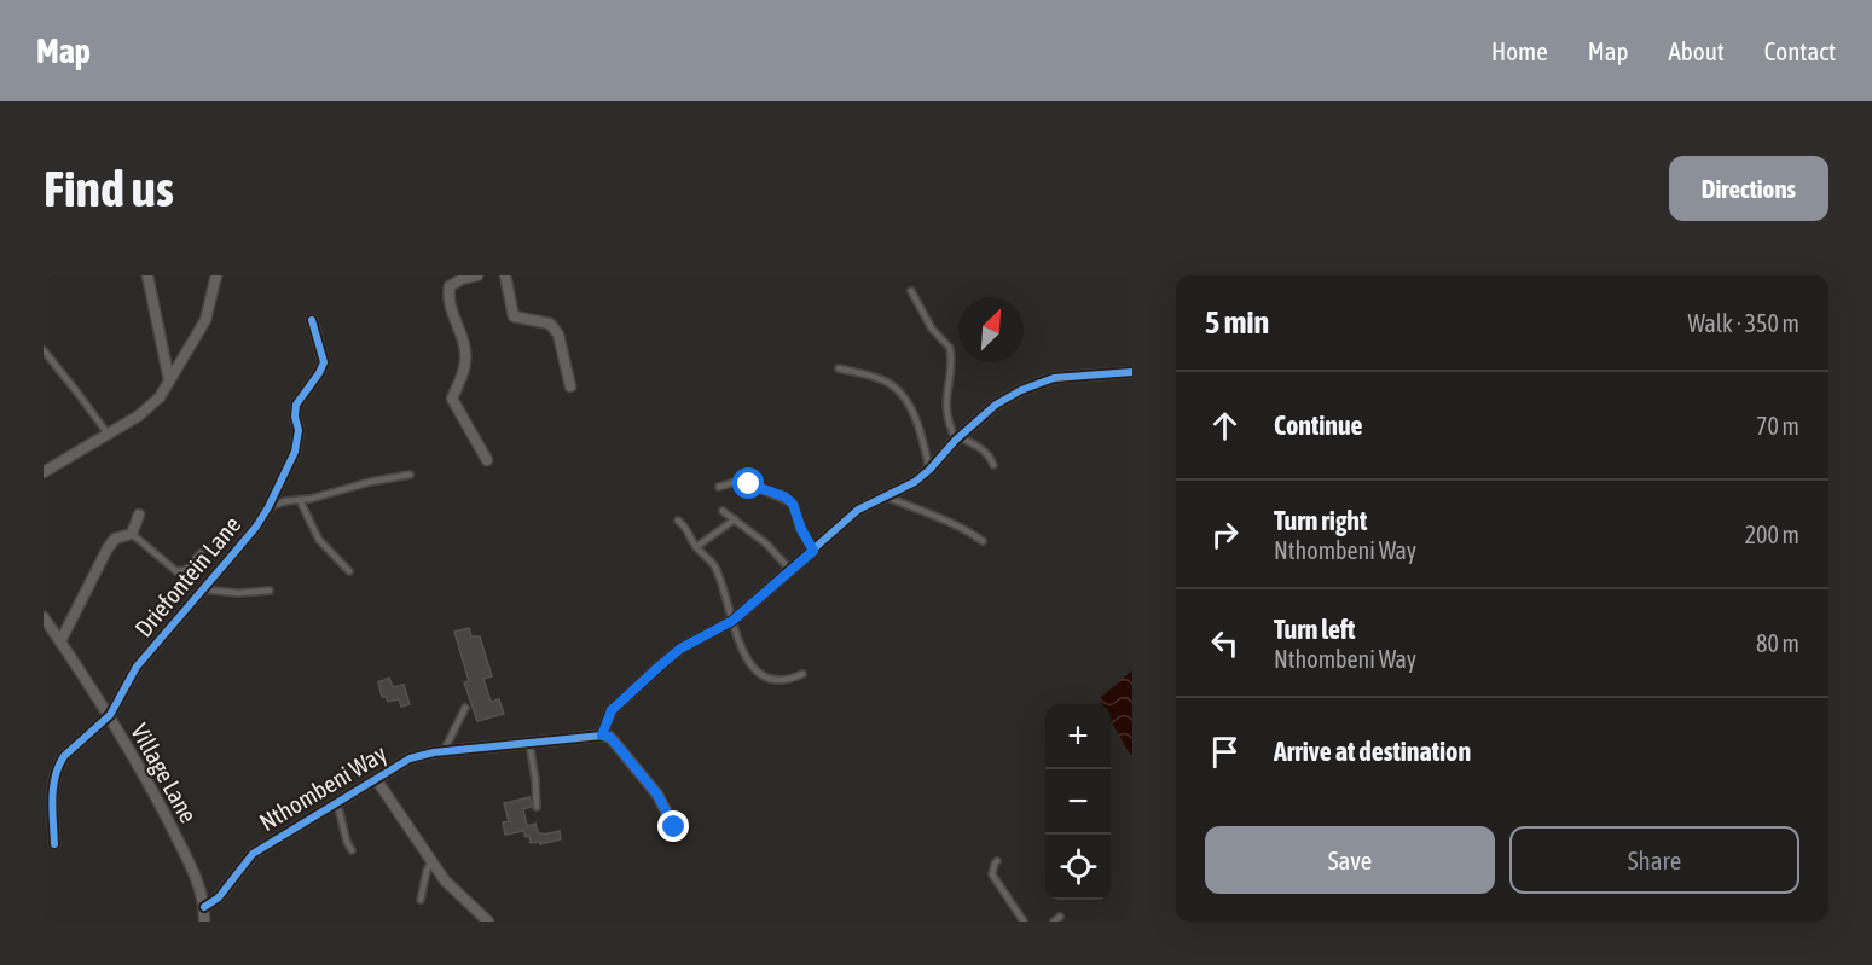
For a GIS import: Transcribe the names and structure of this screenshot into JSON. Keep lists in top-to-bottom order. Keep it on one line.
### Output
{"streets":{"street":["Driefontein Lane","Village Lane","Nthombeni Way"]},"crossings":[["Driefontein Lane","Village Lane"],["Village Lane","Nthombeni Way"]],"north":"top right","page":{"header":"Map","nav":["Home","Map","About","Contact"],"buttons":["Directions",["Save","Share"]],"title":"Find us","heading":["5 min","Walk · 350 m"],"list":[["Continue","70 m"],["Turn right","Nthombeni Way","200 m"],["Turn left","Nthombeni Way","80 m"],"Arrive at destination"],"map_buttons":["+","−"]}}
